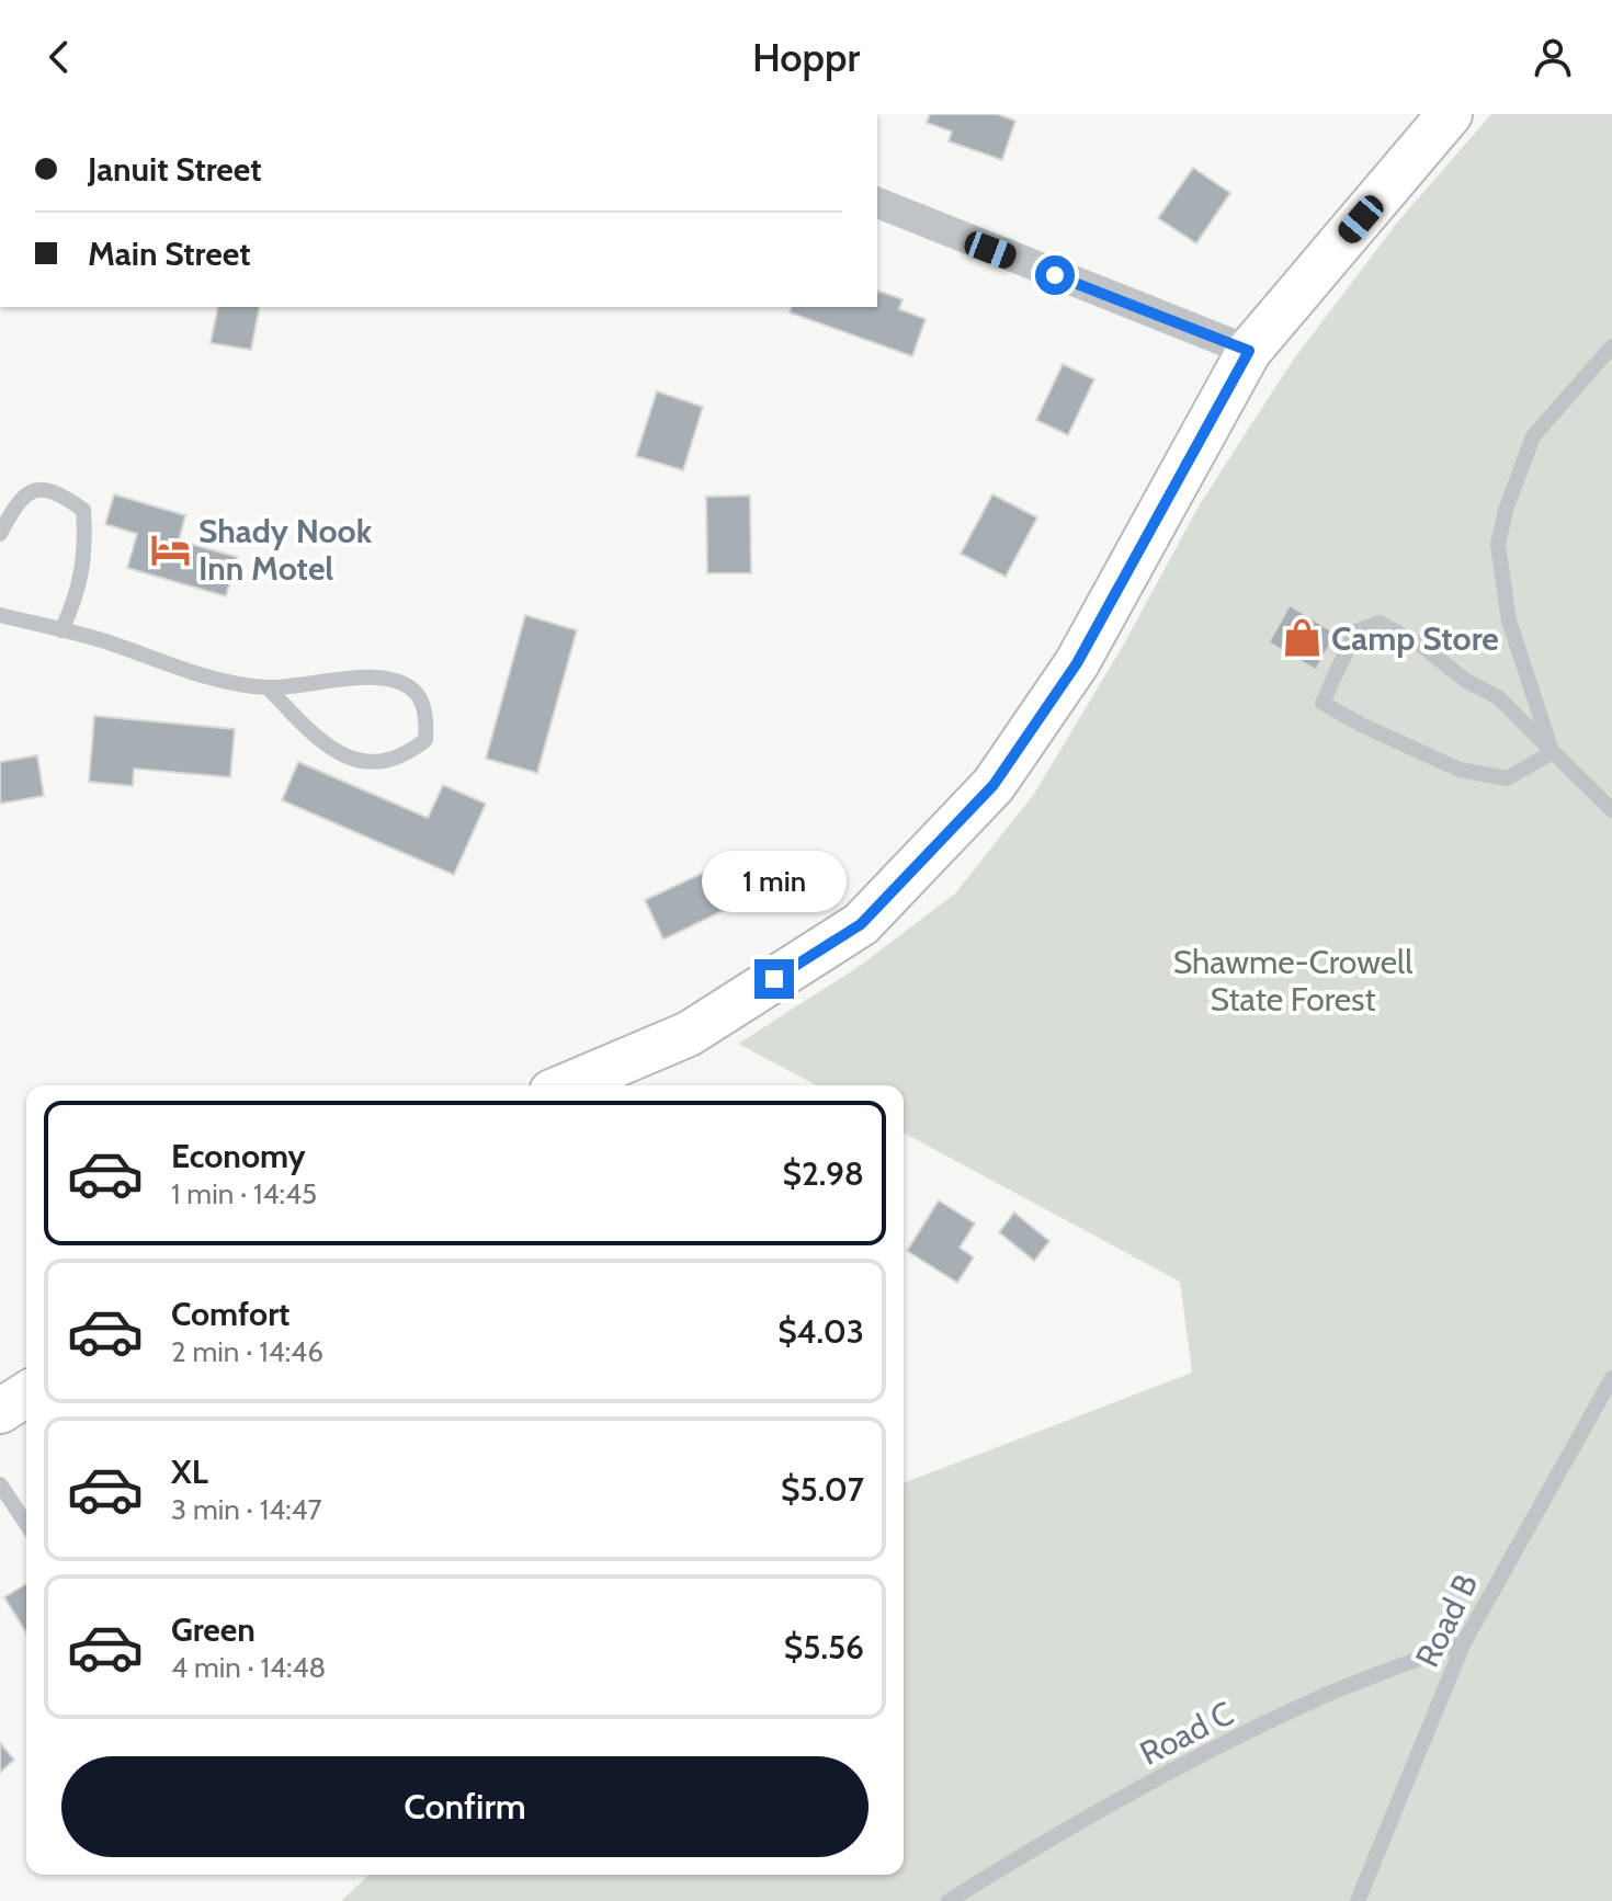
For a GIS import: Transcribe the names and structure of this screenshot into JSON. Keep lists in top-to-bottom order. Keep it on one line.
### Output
{"streets":{"lane":["Road B","Road C"]},"crossings":[["Road B","Road C"]],"parks":["Shawme-Crowell State Forest"],"places":{"hotel":["Shady Nook Inn Motel"],"shop":["Camp Store"]},"page":{"header":"Hoppr","banner":["Januit Street","Main Street"],"bubble":"1 min","list":[{"name":"Economy","note":"1 min · 14:45","value":"$2.98"},{"name":"Comfort","note":"2 min · 14:46","value":"$4.03"},{"name":"XL","note":"3 min · 14:47","value":"$5.07"},{"name":"Green","note":"4 min · 14:48","value":"$5.56"}],"buttons":"Confirm"}}
